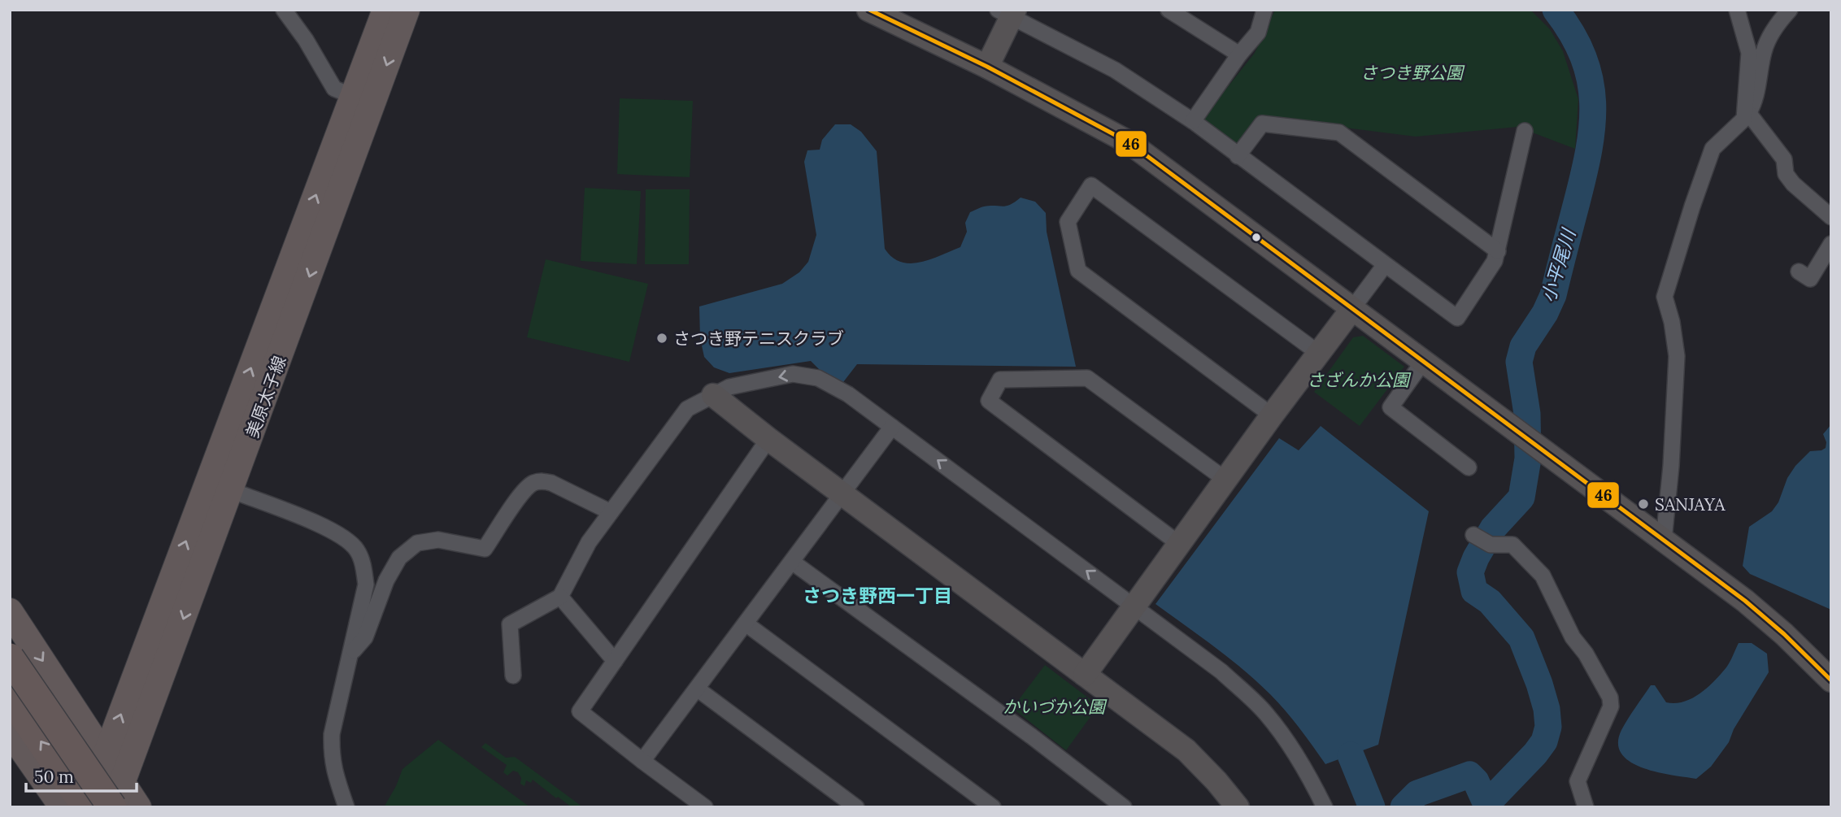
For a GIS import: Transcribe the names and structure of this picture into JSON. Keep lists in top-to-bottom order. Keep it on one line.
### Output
{"streets":{"main road":["美原太子線"]},"districts":["さつき野西一丁目"],"water":["小平尾川"],"parks":["さつき野公園","さざんか公園","かいづか公園"],"places":["さつき野テニスクラブ","SANJAYA"],"lines":["transit line 46"],"scale_bar":"50 m"}
